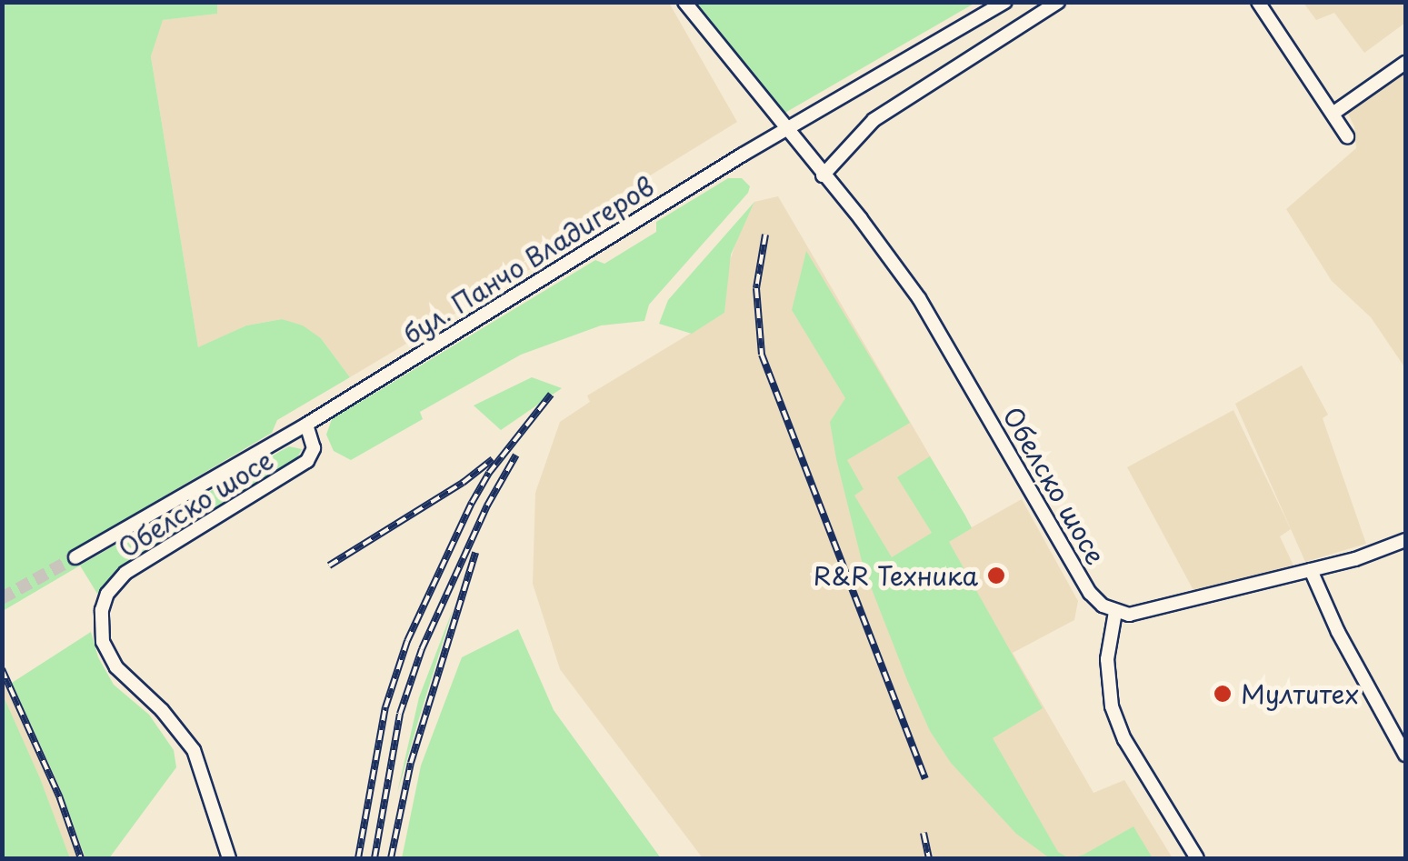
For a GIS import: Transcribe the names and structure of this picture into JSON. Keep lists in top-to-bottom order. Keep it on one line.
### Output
{"streets":{"street":["бул. Панчо Владигеров","Обелско шосе"]},"crossings":[["бул. Панчо Владигеров","Обелско шосе"]],"places":["R&R Техника","Мултитех"]}
